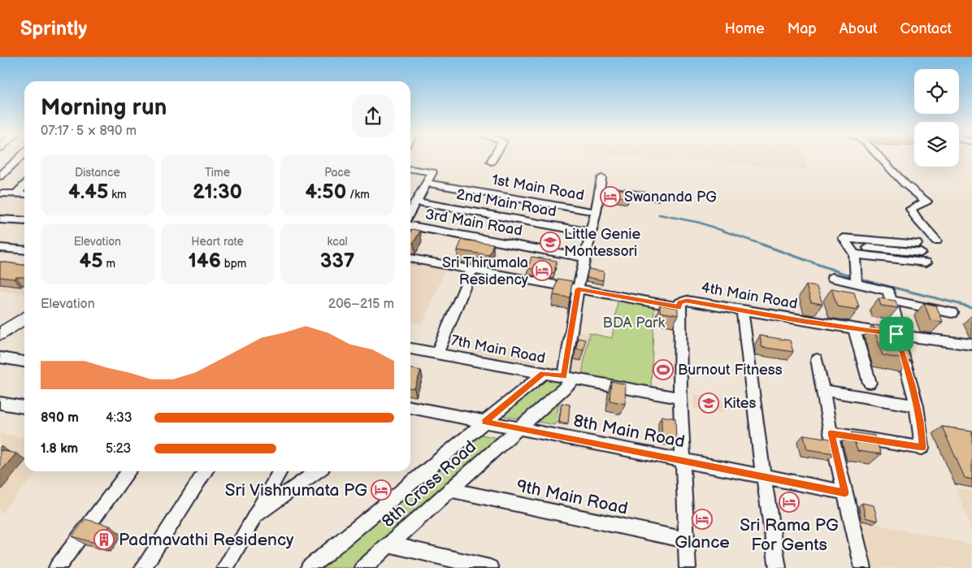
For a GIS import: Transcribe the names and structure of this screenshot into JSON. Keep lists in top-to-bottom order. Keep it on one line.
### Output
{"streets":{"street":["1st Main Road","2nd Main Road","3rd Main Road","4th Main Road","7th Main Road","8th Main Road","8th Cross Road","9th Main Road"]},"crossings":[["7th Main Road","8th Cross Road"],["8th Main Road","8th Cross Road"],["8th Cross Road","9th Main Road"]],"parks":["BDA Park"],"places":{"hotel":["Swananda PG","Sri Thirumala Residency","Sri Vishnumata PG","Sri Rama PG For Gents","Glance"],"school or university":["Little Genie Montessori","Kites"],"sports":["Burnout Fitness"],"building":["Padmavathi Residency"]},"page":{"header":"Sprintly","nav":["Home","Map","About","Contact"],"heading":["Morning run","07:17 · 5 × 890 m"],"stats":[["Distance","4.45 km"],["Time","21:30"],["Pace","4:50 /km"],["Elevation","45 m"],["Heart rate","146 bpm"],["kcal","337"]],"chart":["Elevation","206–215 m"],"list":[{"name":"890 m","note":"4:33"},{"name":"1.8 km","note":"5:23"}]}}
